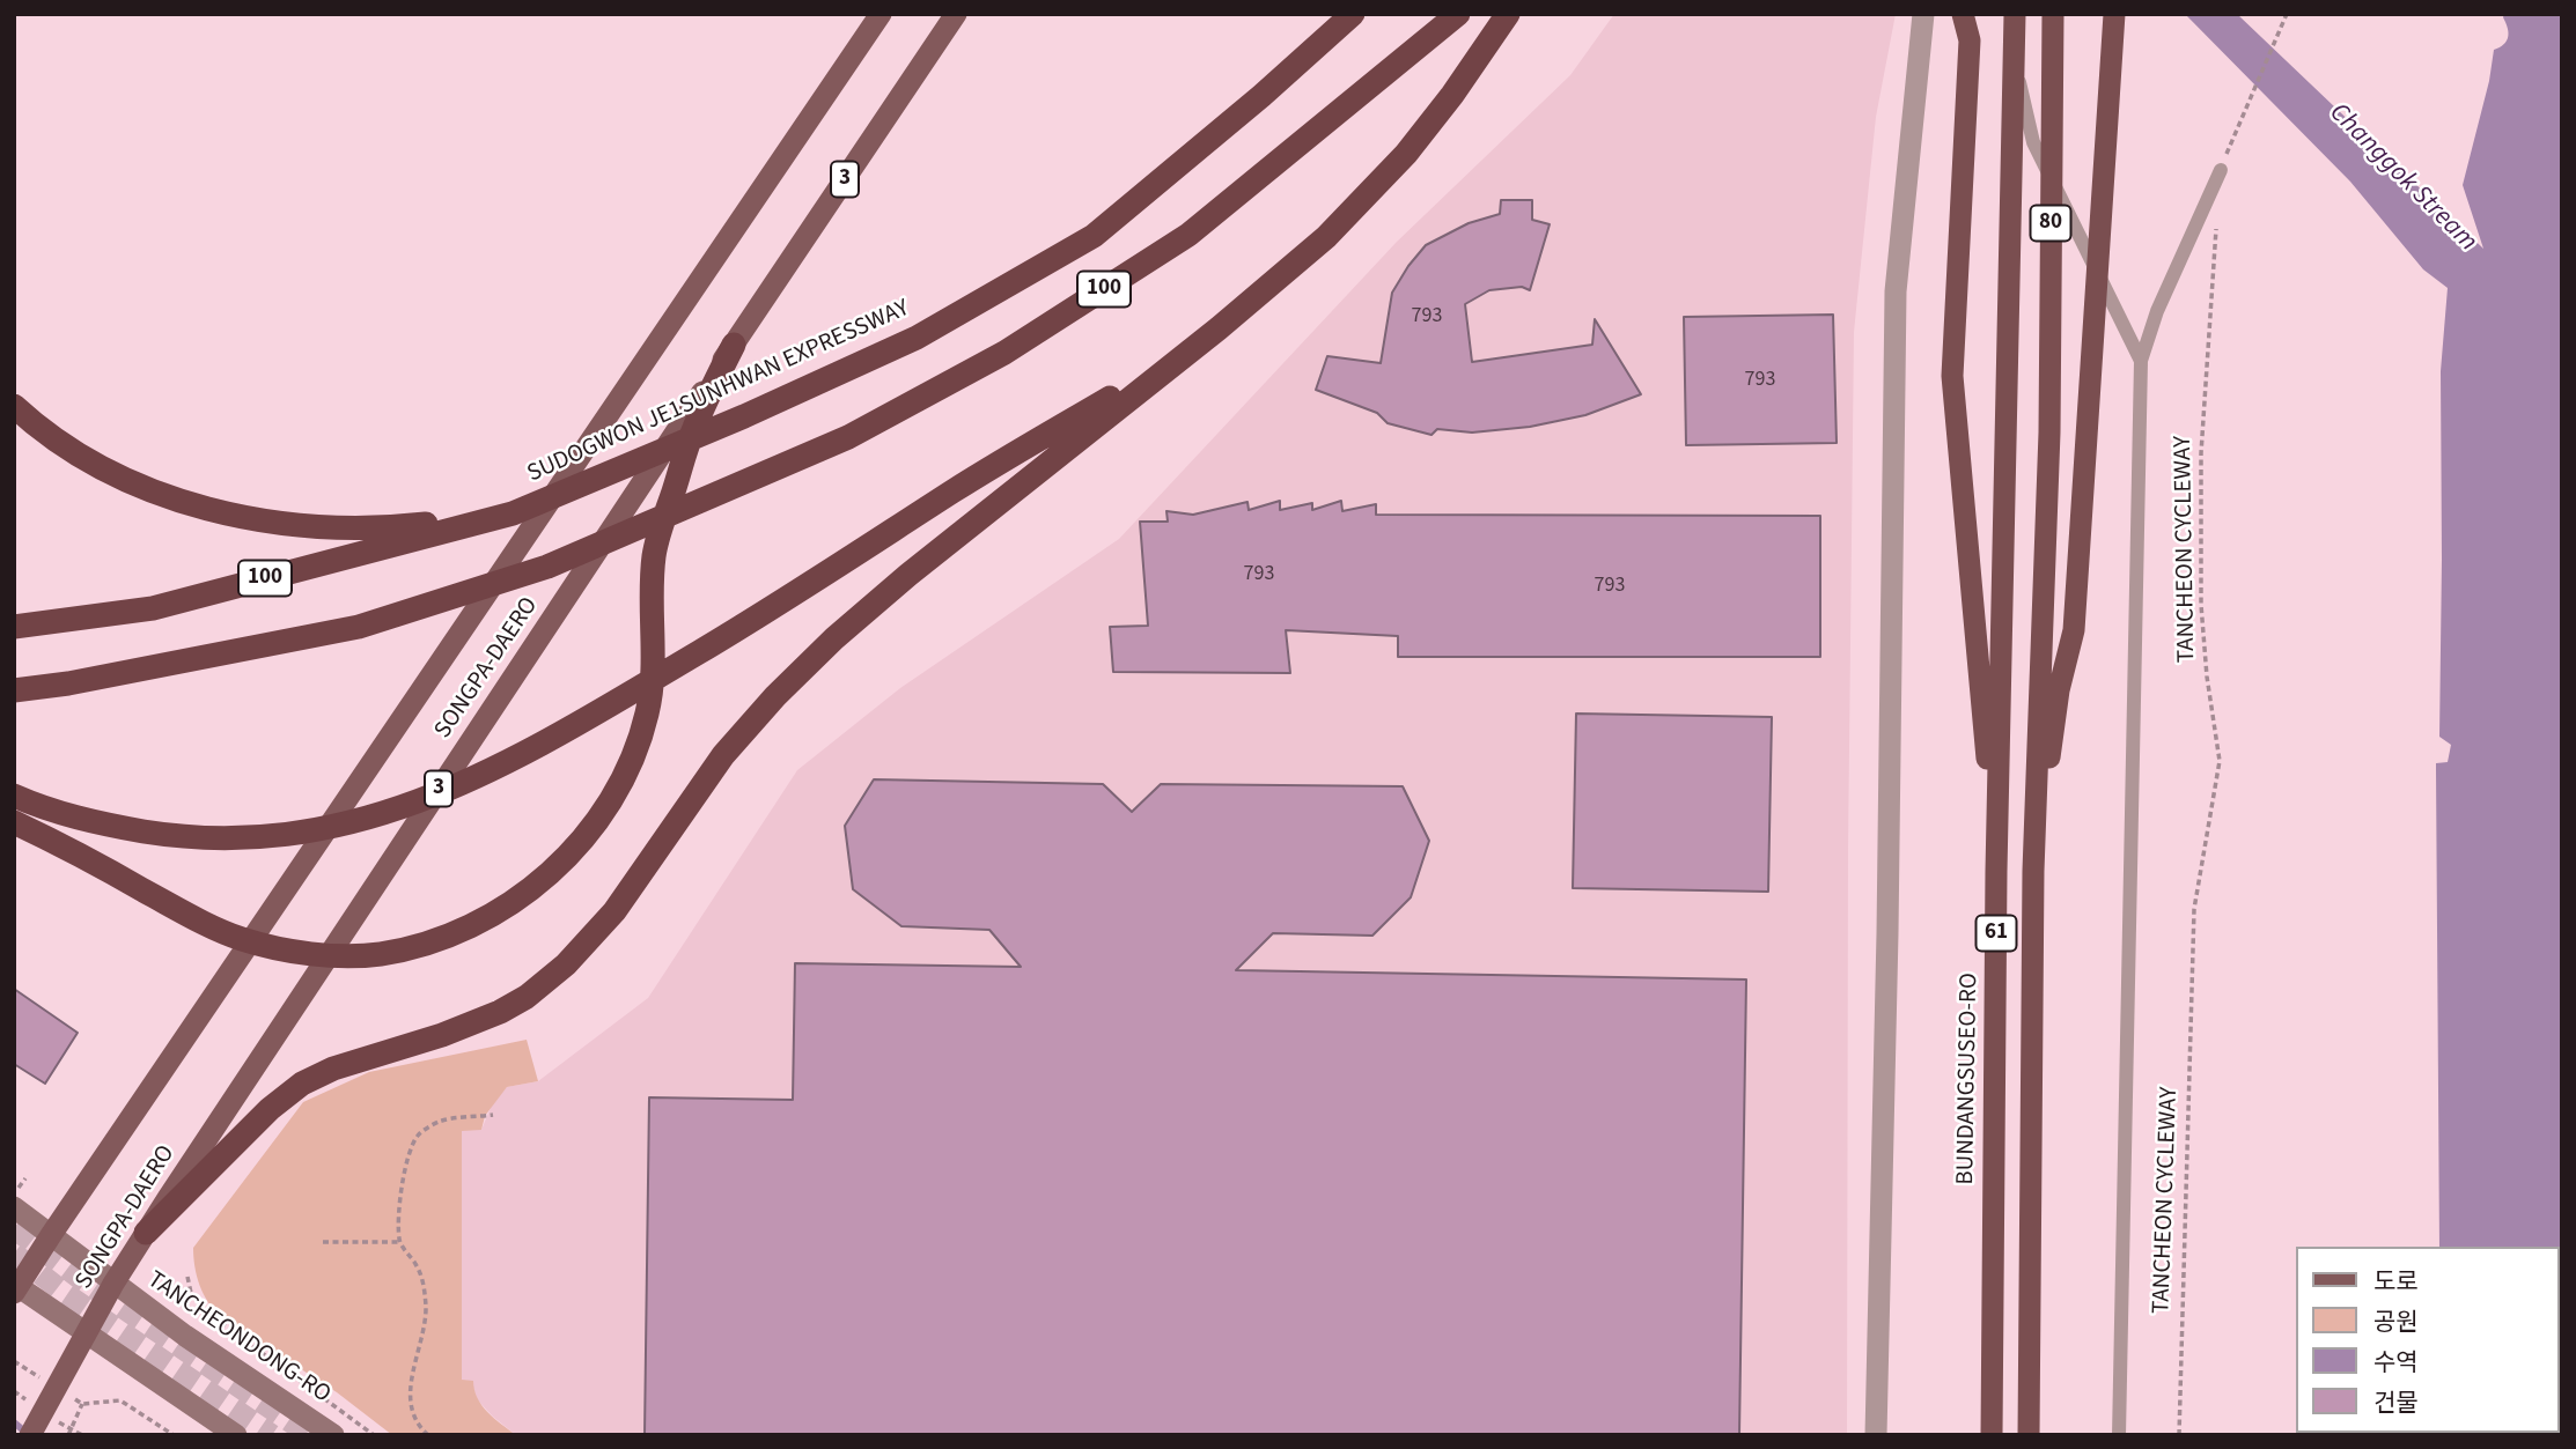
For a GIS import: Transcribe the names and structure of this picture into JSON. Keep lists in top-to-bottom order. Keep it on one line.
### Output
{"streets":{"highway":["80","100","SUDOGWON JE1SUNHWAN EXPRESSWAY","61","BUNDANGSUSEO-RO"],"main road":["3","SONGPA-DAERO","TANCHEONDONG-RO"],"path":["TANCHEON CYCLEWAY"]},"crossings":[["80","61"],["80","BUNDANGSUSEO-RO"],["SONGPA-DAERO","TANCHEONDONG-RO"]],"water":["Changgok Stream"],"house_numbers":["793","793","793","793"],"legend":["도로","공원","수역","건물"]}
